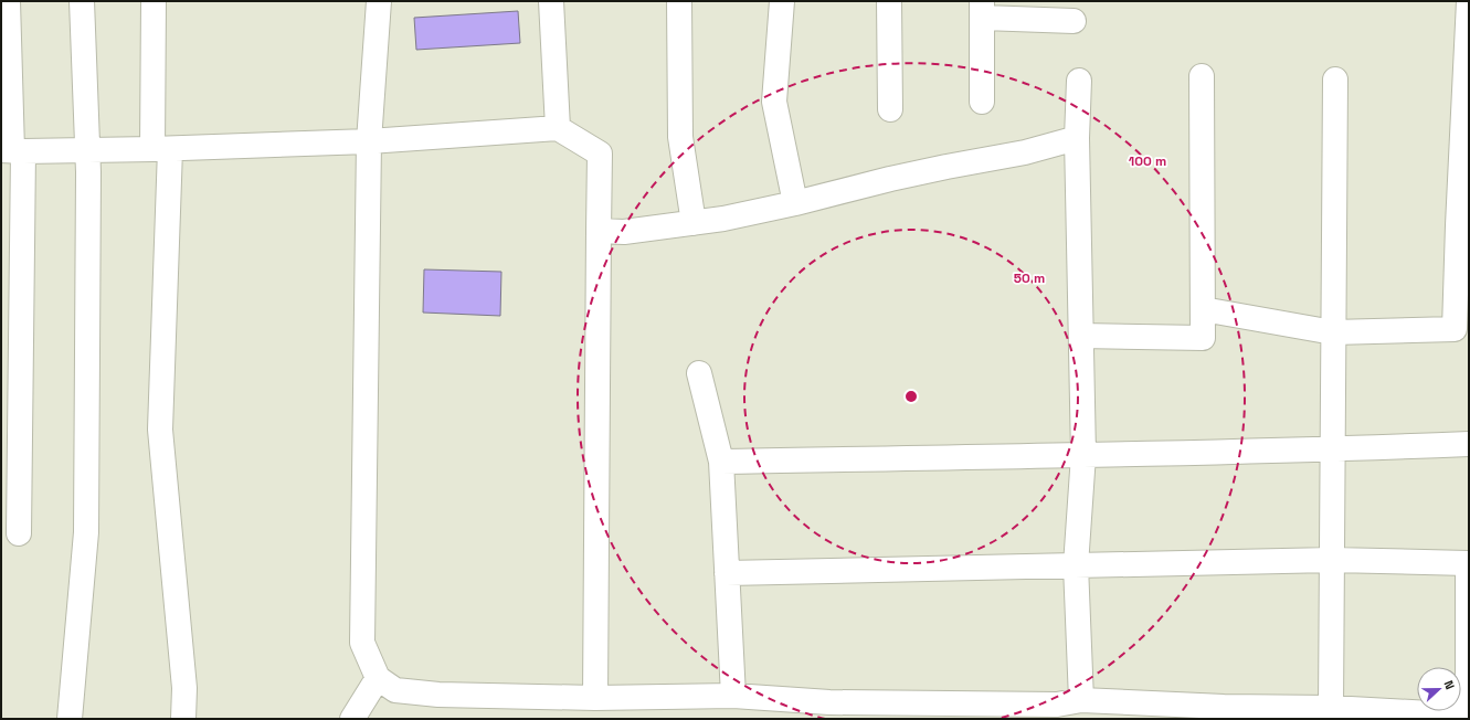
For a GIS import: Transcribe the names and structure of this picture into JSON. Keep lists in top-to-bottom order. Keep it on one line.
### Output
{"north":"right","rings":["100 m","50 m"]}
